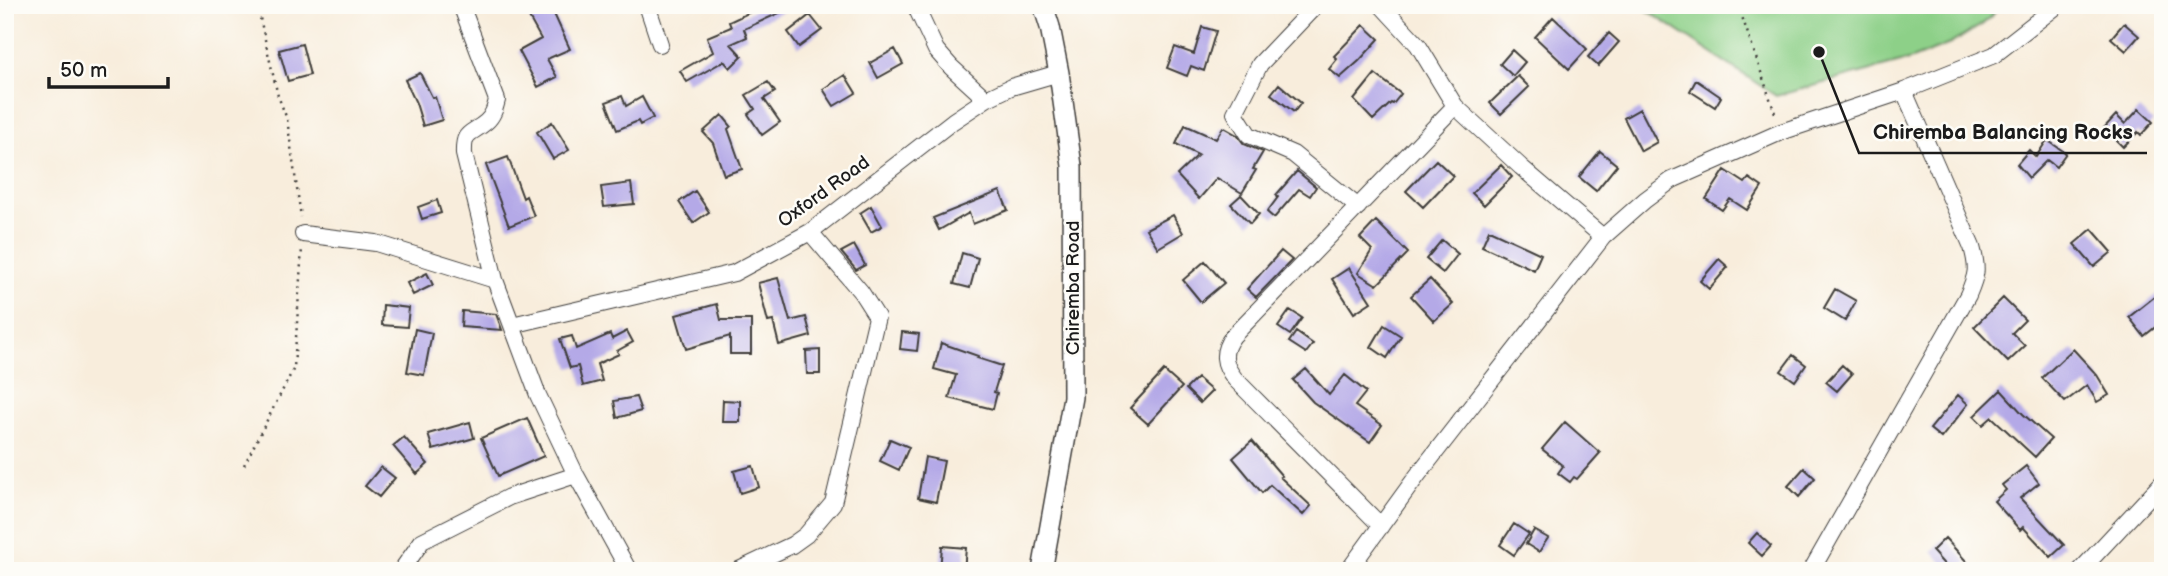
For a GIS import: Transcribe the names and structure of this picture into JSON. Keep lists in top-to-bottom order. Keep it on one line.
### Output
{"streets":{"main road":["Chiremba Road"],"street":["Oxford Road"]},"crossings":[["Oxford Road","Chiremba Road"]],"places":["Chiremba Balancing Rocks"],"scale_bar":"50 m"}
